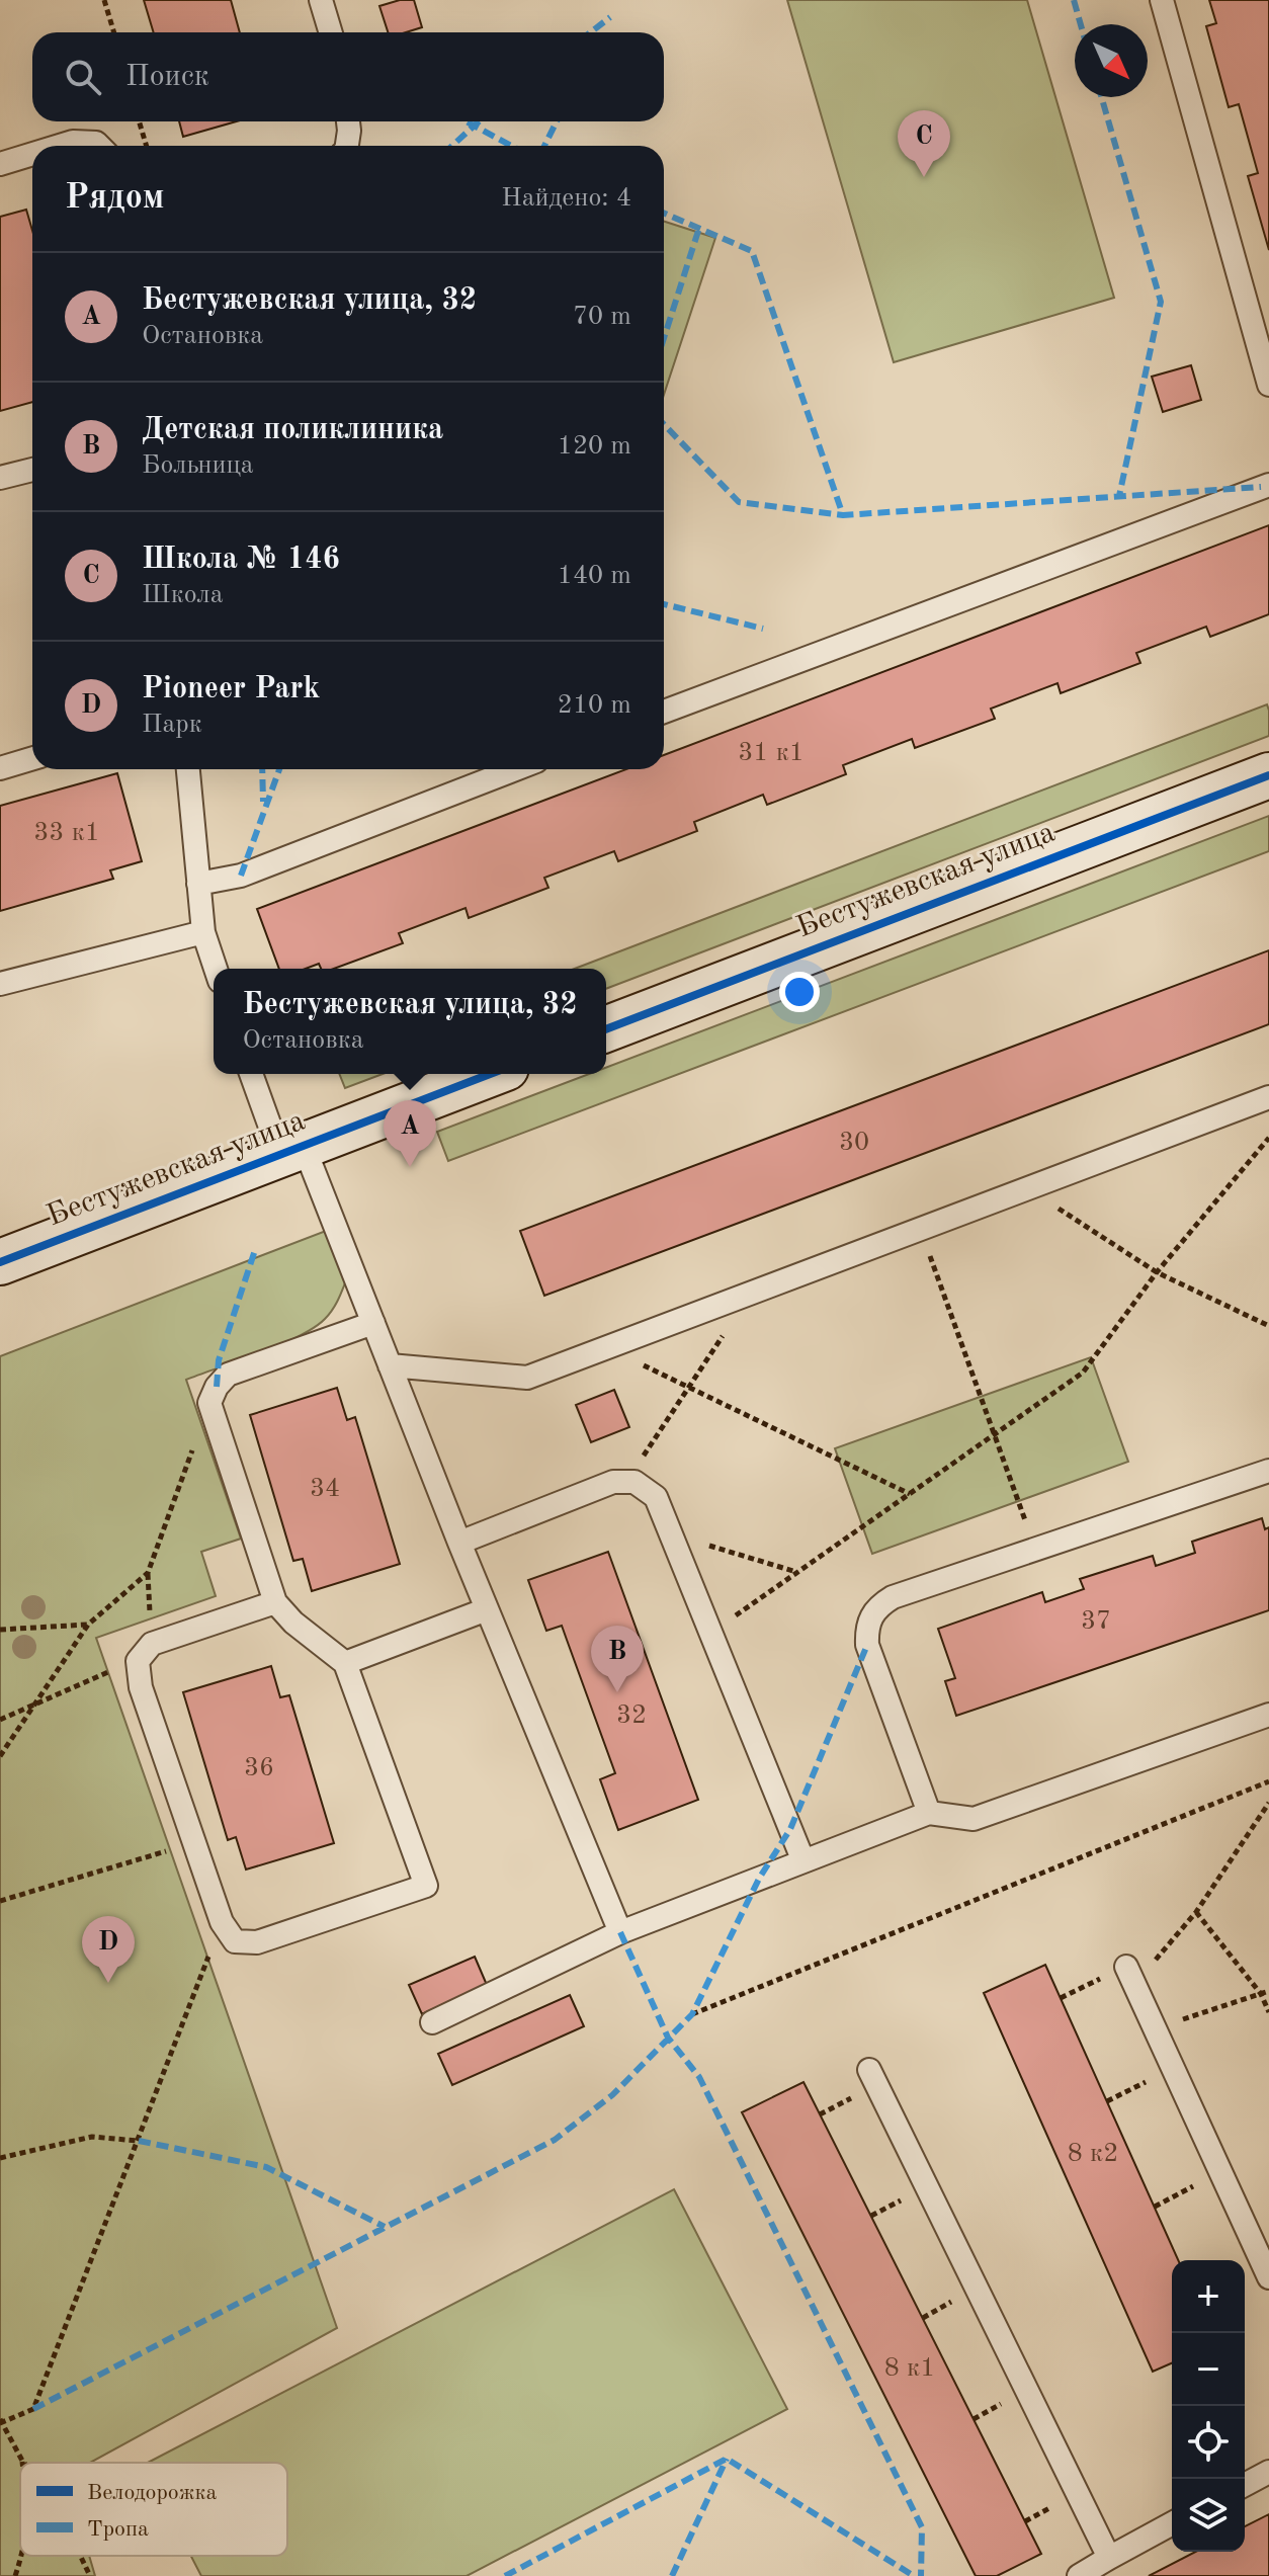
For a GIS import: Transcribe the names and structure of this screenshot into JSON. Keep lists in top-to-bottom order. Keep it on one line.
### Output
{"streets":{"street":["Бестужевская улица"]},"house_numbers":["31 к1","33 к1","30","34","37","32","36","8 к2","8 к1"],"legend":["Велодорожка","Тропа"],"north":"bottom right","page":{"search":"Поиск","pins":["C","A","B","D"],"heading":["Рядом","Найдено: 4"],"list":[{"mark":"A","name":"Бестужевская улица, 32","note":"Остановка","value":"70 m"},{"mark":"B","name":"Детская поликлиника","note":"Больница","value":"120 m"},{"mark":"C","name":"Школа № 146","note":"Школа","value":"140 m"},{"mark":"D","name":"Pioneer Park","note":"Парк","value":"210 m"}],"popup":["Бестужевская улица, 32","Остановка"],"map_buttons":["+","−"]}}
